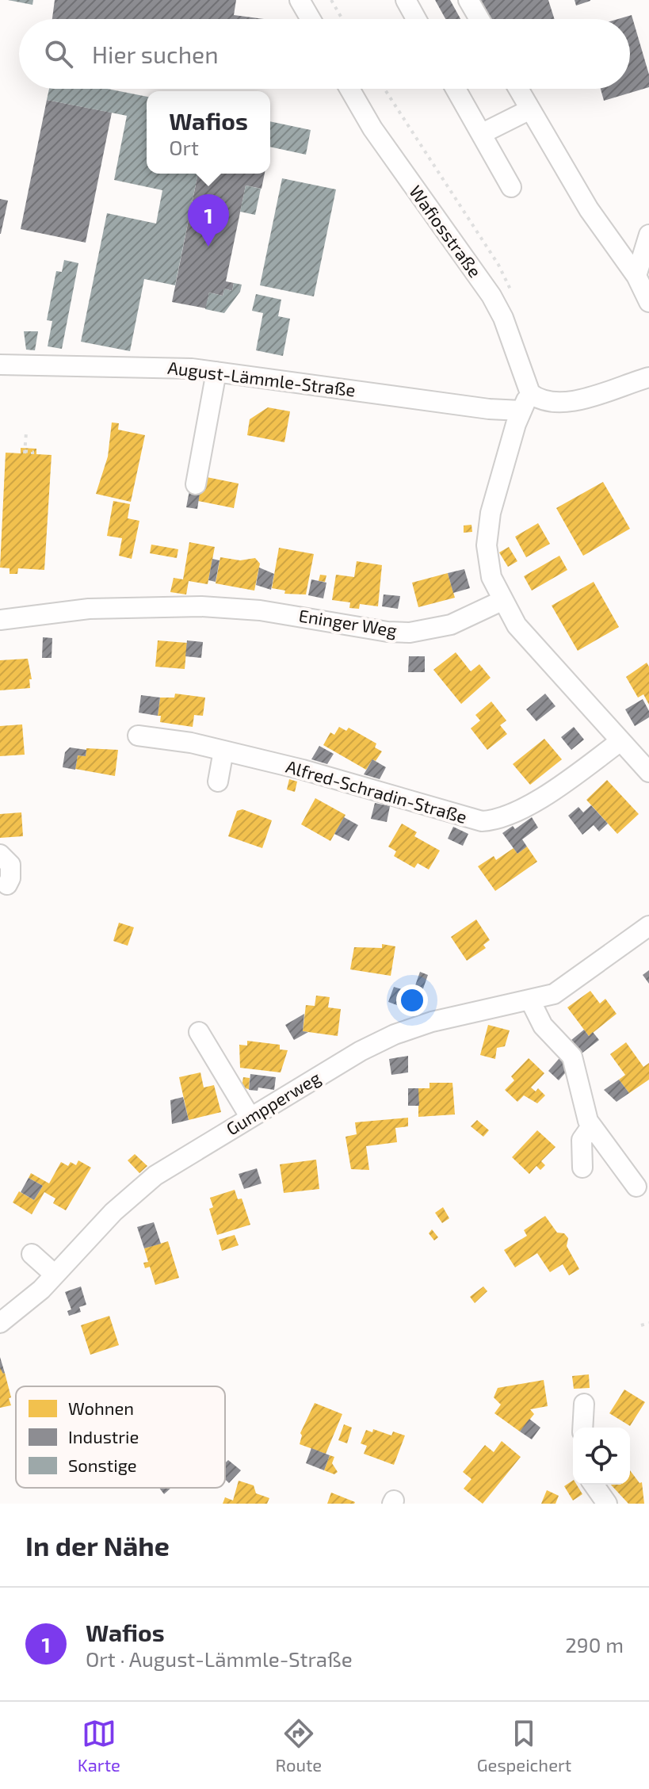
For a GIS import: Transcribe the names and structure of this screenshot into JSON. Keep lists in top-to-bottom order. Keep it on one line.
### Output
{"streets":{"street":["Wafiosstraße","August-Lämmle-Straße","Eninger Weg","Alfred-Schradin-Straße","Gumpperweg"]},"legend":["Wohnen","Industrie","Sonstige"],"page":{"search":"Hier suchen","popup":["Wafios","Ort"],"pins":"1","heading":"In der Nähe","list":[{"mark":"1","name":"Wafios","note":"Ort · August-Lämmle-Straße","value":"290 m"}],"nav":["Karte","Route","Gespeichert"]}}
